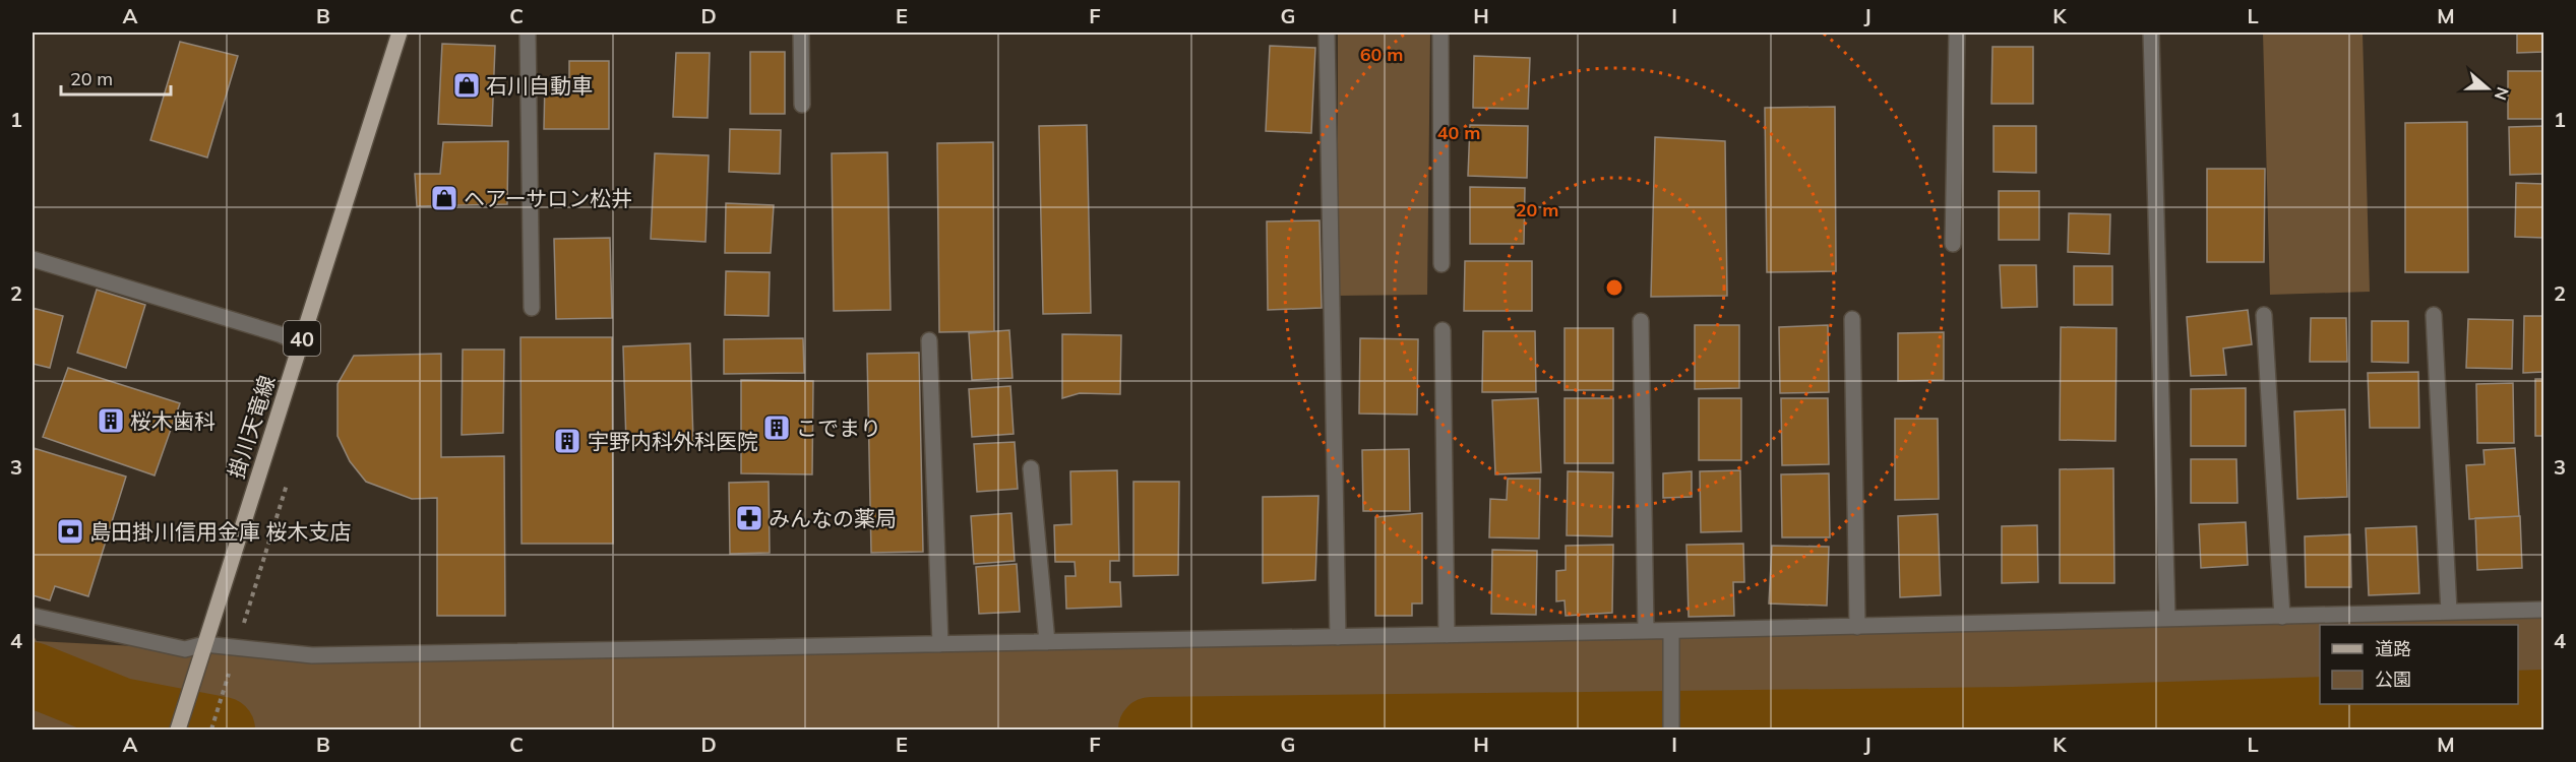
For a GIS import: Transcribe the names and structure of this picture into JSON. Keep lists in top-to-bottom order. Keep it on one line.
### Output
{"streets":{"main road":["40","掛川天竜線"]},"places":{"shop":["石川自動車","ヘアーサロン松井"],"building":["桜木歯科","こでまり","宇野内科外科医院"],"pharmacy":["みんなの薬局"],"bank":["島田掛川信用金庫 桜木支店"]},"legend":["道路","公園"],"scale_bar":"20 m","north":"right","grid":{"columns":["A","B","C","D","E","F","G","H","I","J","K","L","M"],"rows":["1","2","3","4"]},"rings":["60 m","40 m","20 m"]}
